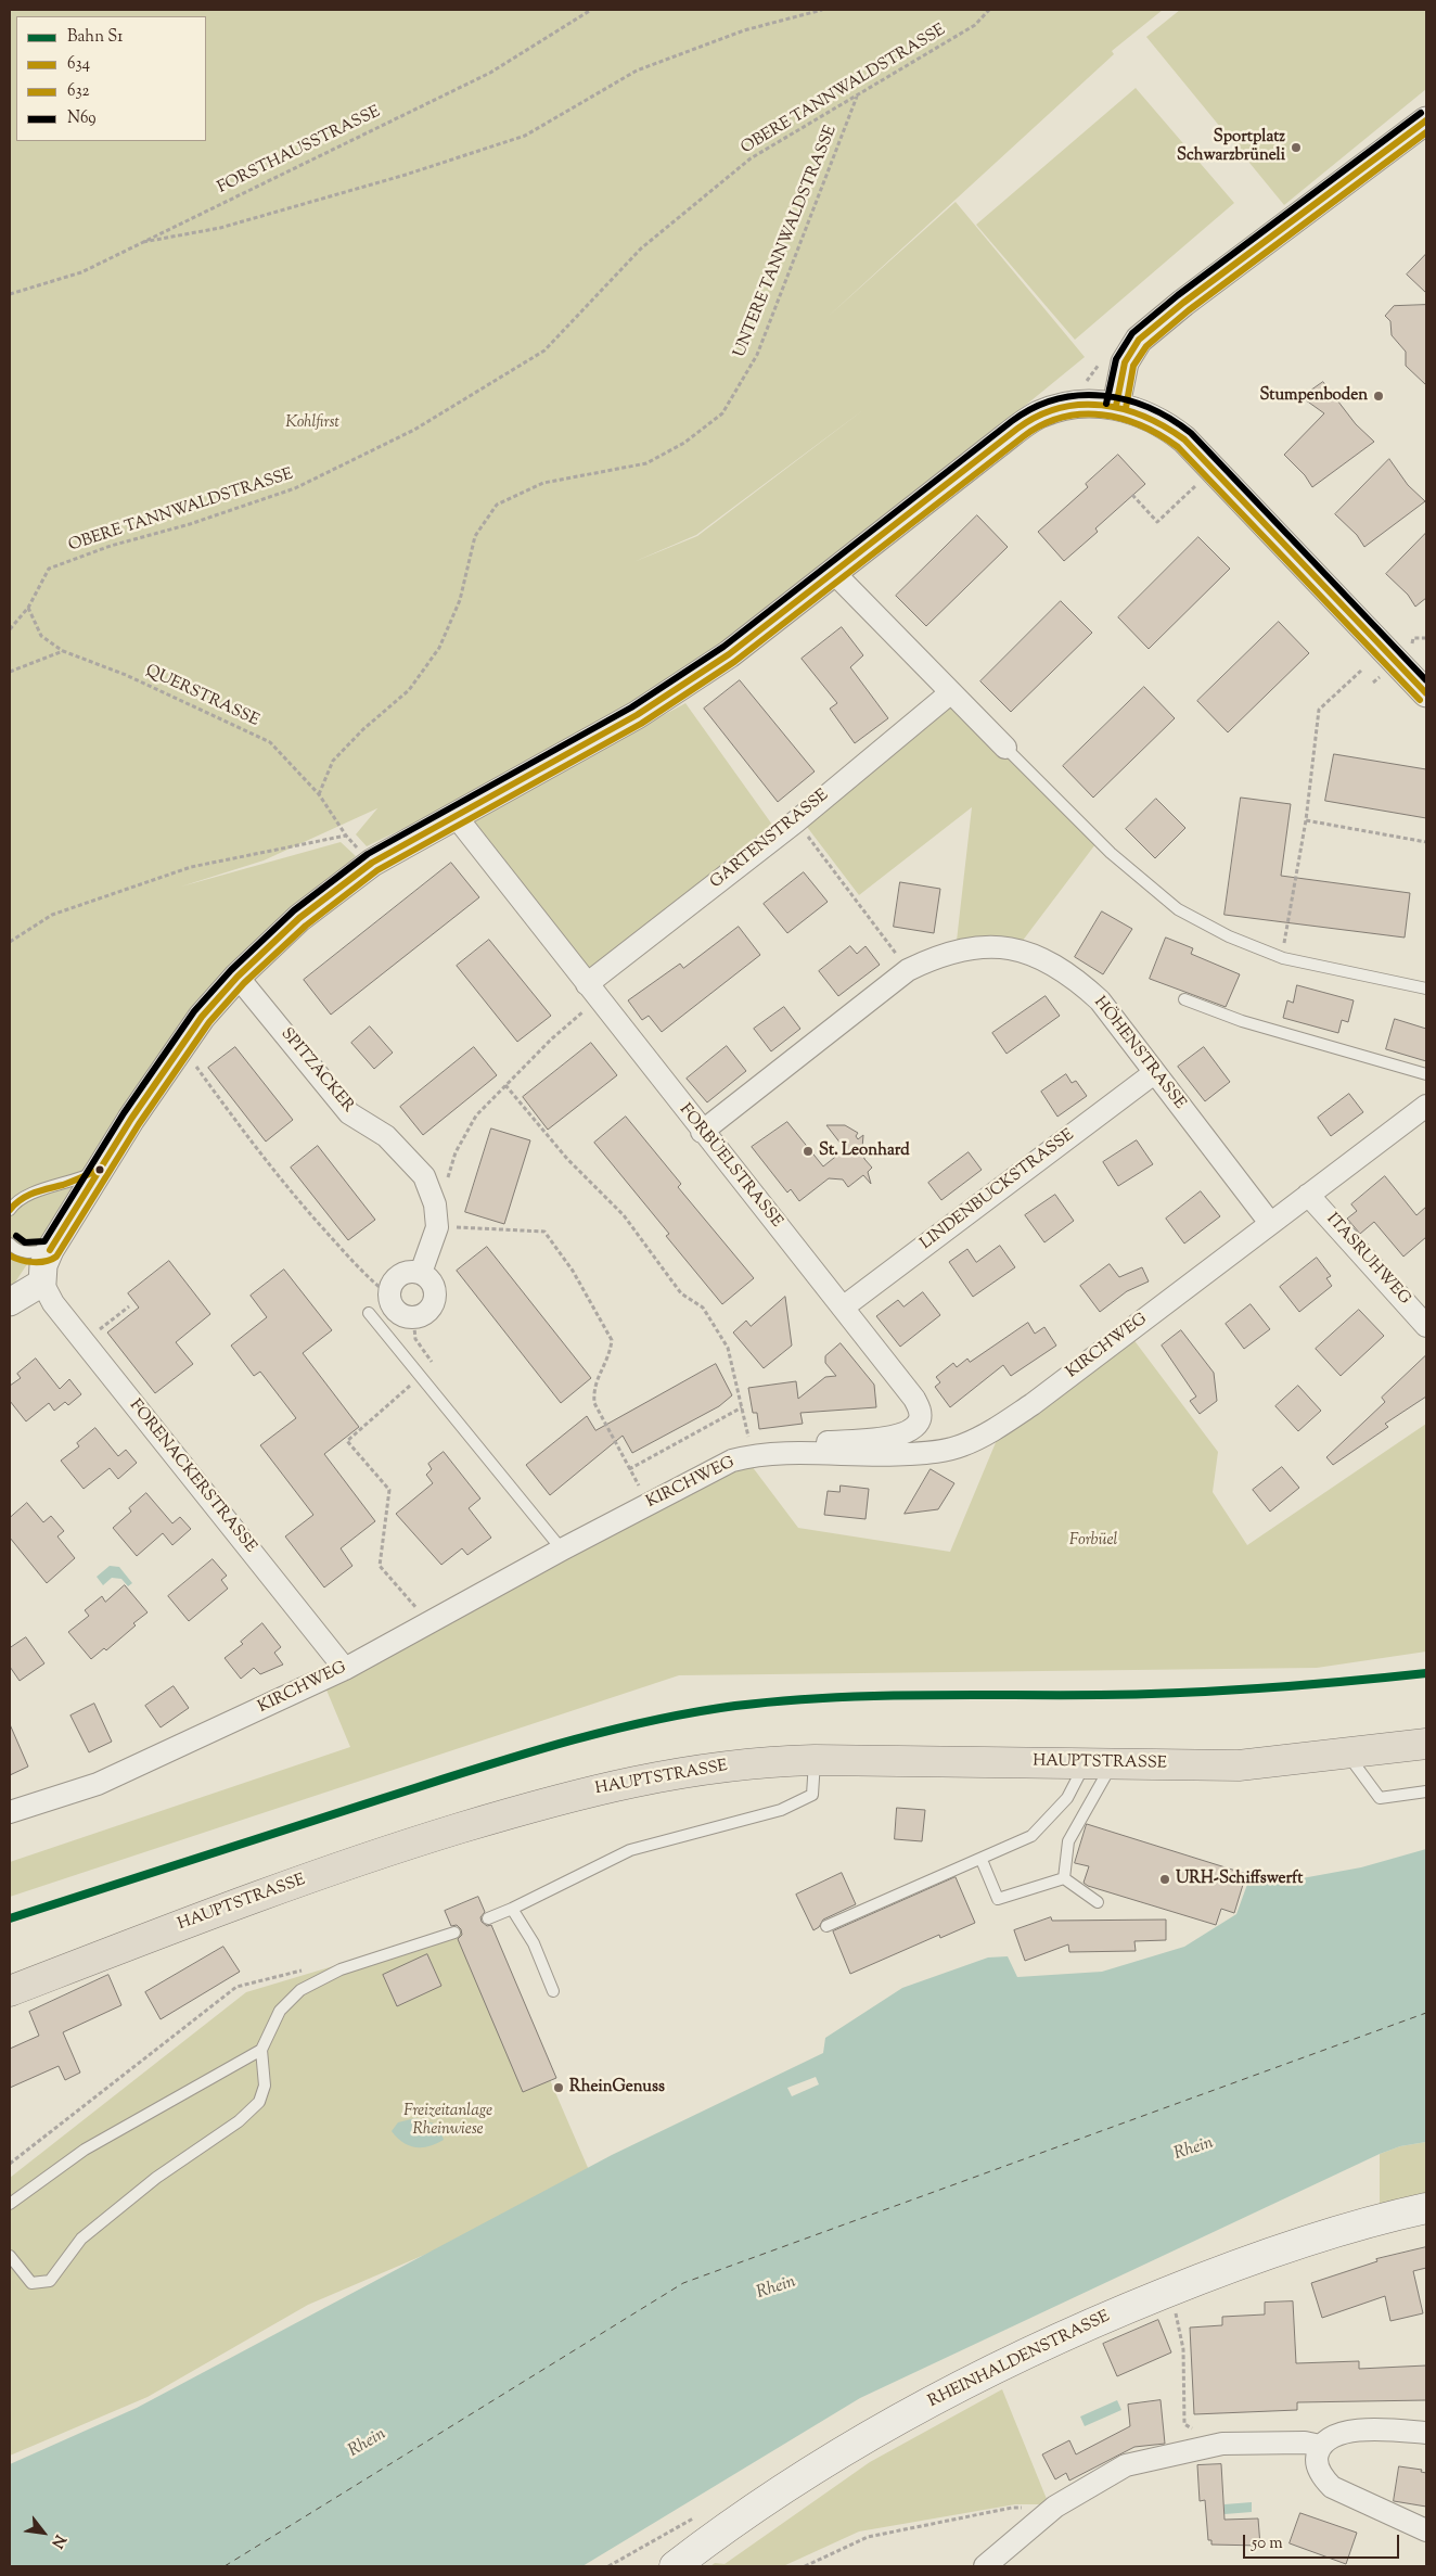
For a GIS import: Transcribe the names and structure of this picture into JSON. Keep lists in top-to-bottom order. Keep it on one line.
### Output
{"streets":{"main road":["HAUPTSTRASSE","RHEINHALDENSTRASSE"],"street":["GARTENSTRASSE","HÖHENSTRASSE","SPITZACKER","FORBÜELSTRASSE","LINDENBUCKSTRASSE","ITASRUHWEG","KIRCHWEG","FORENACKERSTRASSE"],"path":["OBERE TANNWALDSTRASSE","FORSTHAUSSTRASSE","UNTERE TANNWALDSTRASSE","QUERSTRASSE"]},"crossings":[["OBERE TANNWALDSTRASSE","UNTERE TANNWALDSTRASSE"],["OBERE TANNWALDSTRASSE","QUERSTRASSE"],["UNTERE TANNWALDSTRASSE","QUERSTRASSE"],["GARTENSTRASSE","FORBÜELSTRASSE"],["HÖHENSTRASSE","FORBÜELSTRASSE"],["HÖHENSTRASSE","LINDENBUCKSTRASSE"],["HÖHENSTRASSE","KIRCHWEG"],["FORBÜELSTRASSE","LINDENBUCKSTRASSE"],["FORBÜELSTRASSE","KIRCHWEG"],["ITASRUHWEG","KIRCHWEG"],["KIRCHWEG","FORENACKERSTRASSE"]],"water":["Rhein"],"parks":["Kohlfirst","Forbüel","Freizeitanlage Rheinwiese"],"places":["Sportplatz Schwarzbrüneli","Stumpenboden","St. Leonhard","URH-Schiffswerft","RheinGenuss"],"lines":["transit line N69","transit line 634","transit line 632","rail line S1"],"legend":["Bahn S1","634","632","N69"],"scale_bar":"50 m","north":"bottom right"}
